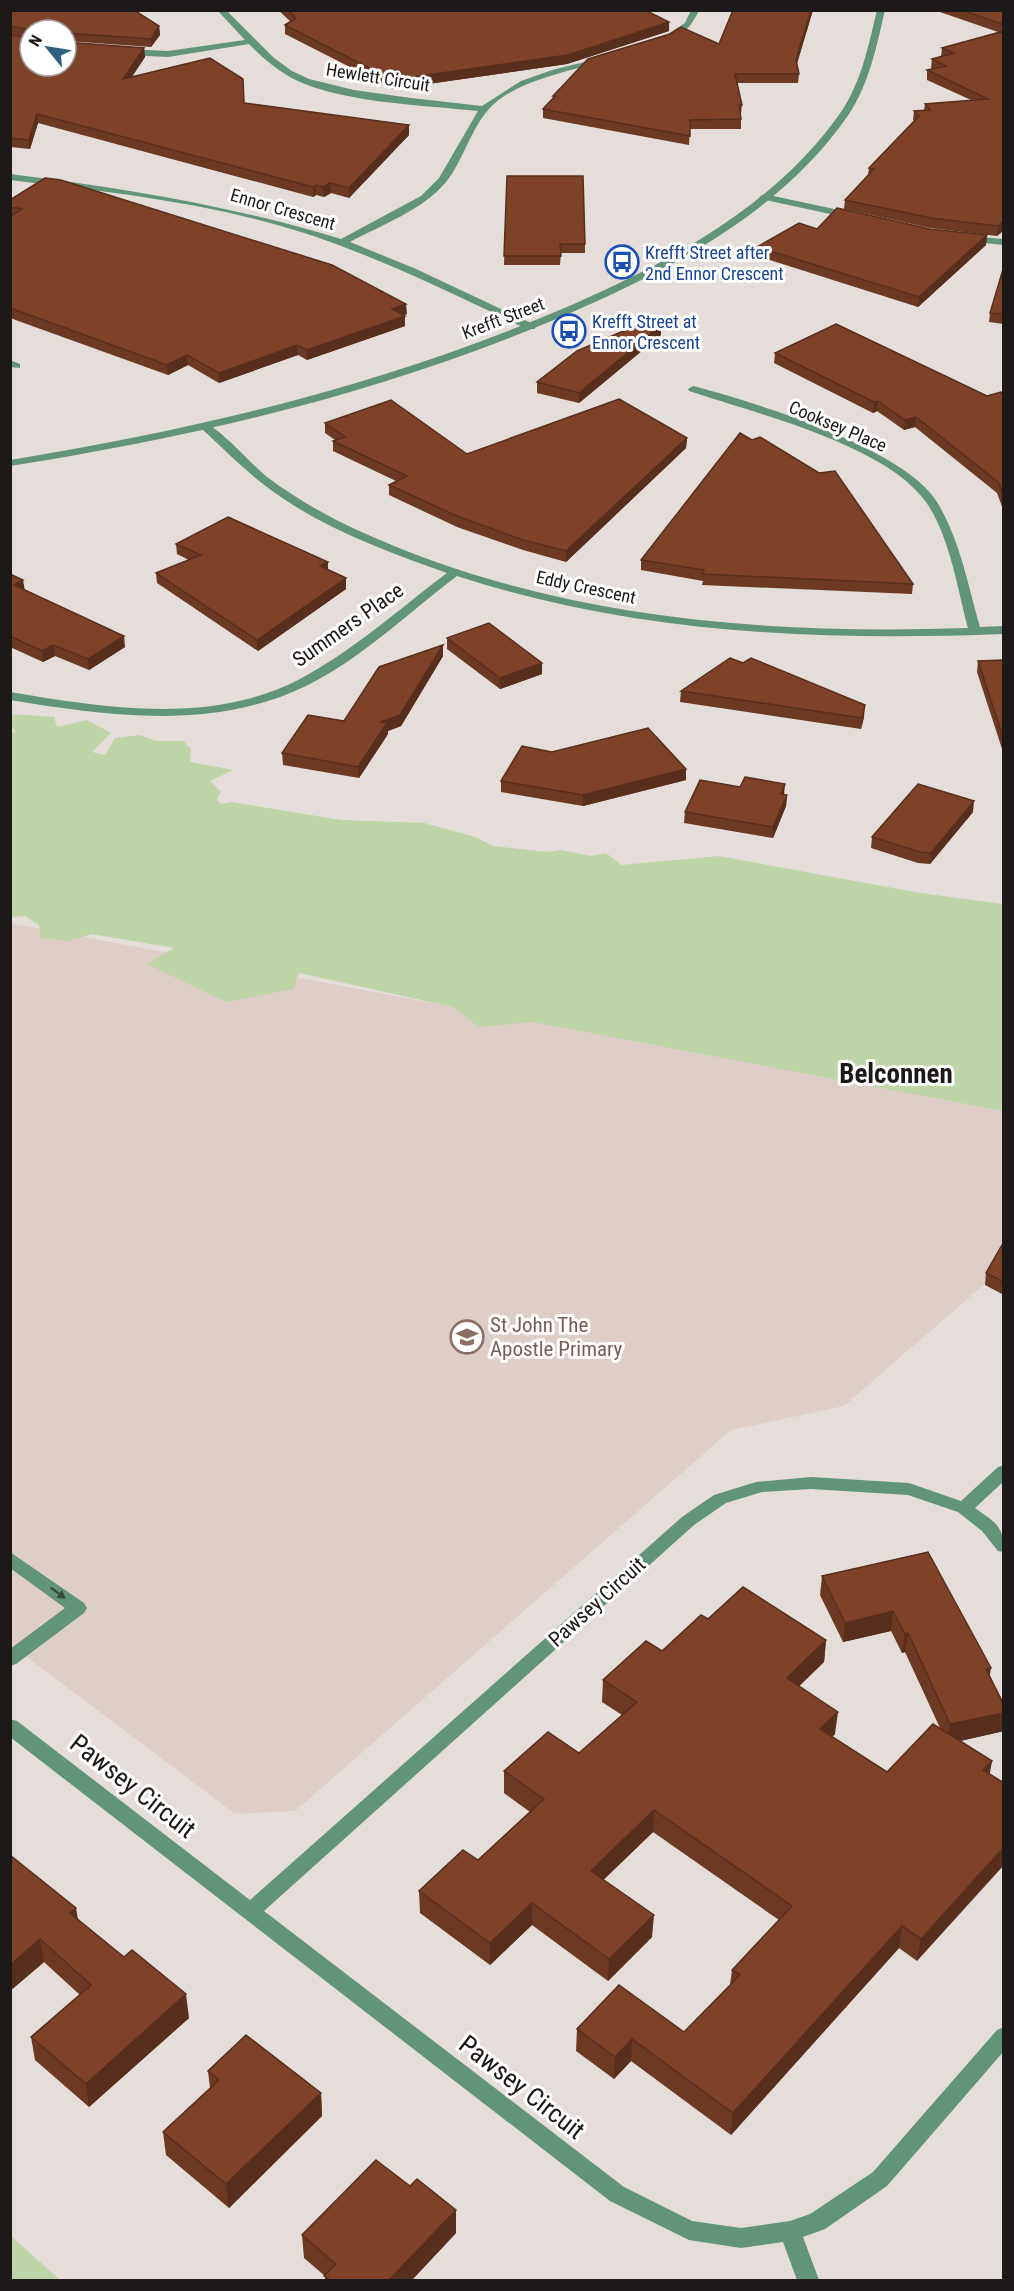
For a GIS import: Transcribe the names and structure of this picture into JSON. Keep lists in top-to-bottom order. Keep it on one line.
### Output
{"streets":{"street":["Hewlett Circuit","Ennor Crescent","Krefft Street","Cooksey Place","Eddy Crescent","Summers Place","Pawsey Circuit"]},"crossings":[["Ennor Crescent","Krefft Street"],["Krefft Street","Eddy Crescent"],["Cooksey Place","Eddy Crescent"],["Eddy Crescent","Summers Place"]],"districts":["Belconnen"],"places":{"bus stop":["Krefft Street after 2nd Ennor Crescent","Krefft Street at Ennor Crescent"],"school or university":["St John The Apostle Primary"]},"north":"top left"}
